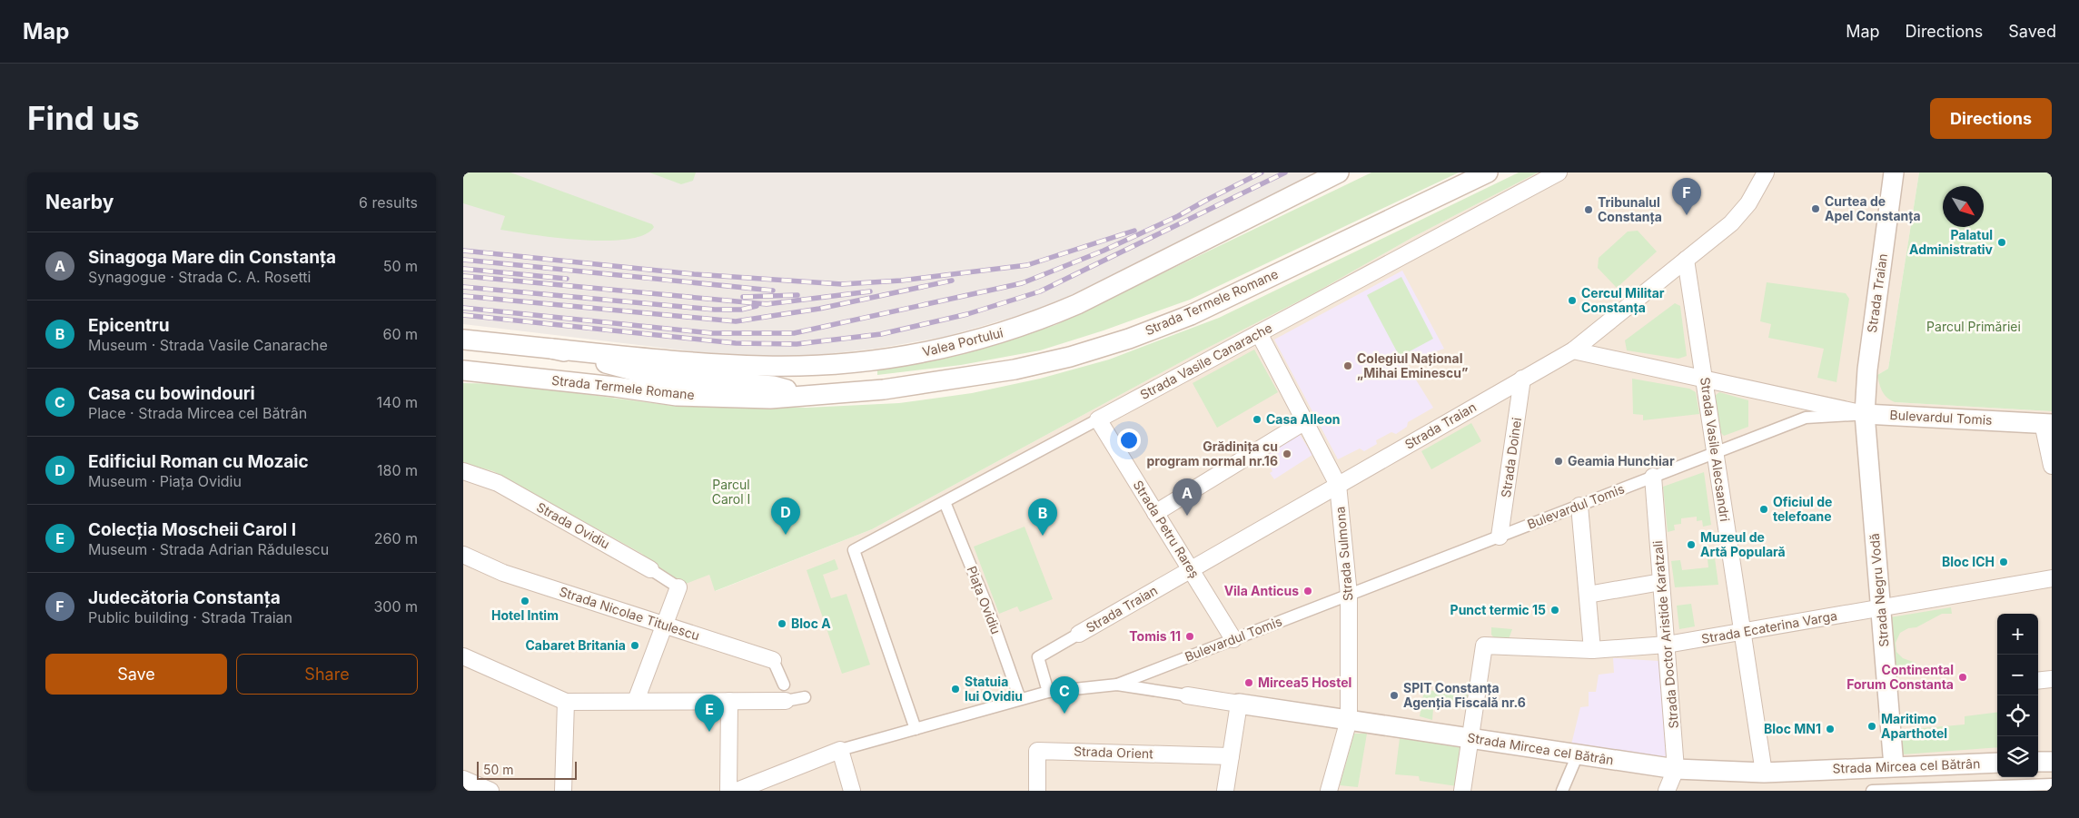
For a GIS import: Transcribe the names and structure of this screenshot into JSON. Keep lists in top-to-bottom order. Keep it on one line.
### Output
{"streets":{"street":["Strada Traian","Strada Termele Romane","Valea Portului","Strada Vasile Canarache","Bulevardul Tomis","Strada Vasile Alecsandri","Strada Doinei","Strada Ovidiu","Strada Petru Rareș","Strada Sulmona","Strada Negru Vodă","Piața Ovidiu","Strada Nicolae Titulescu","Strada Ecaterina Varga","Strada Doctor Aristide Karatzali","Strada Mircea cel Bătrân","Strada Orient"]},"crossings":[["Strada Traian","Bulevardul Tomis"],["Strada Traian","Strada Vasile Alecsandri"],["Strada Traian","Strada Doinei"],["Strada Traian","Strada Petru Rareș"],["Strada Traian","Strada Sulmona"],["Strada Traian","Strada Negru Vodă"],["Strada Termele Romane","Valea Portului"],["Strada Vasile Canarache","Strada Petru Rareș"],["Strada Vasile Canarache","Strada Sulmona"],["Strada Vasile Canarache","Piața Ovidiu"],["Strada Vasile Canarache","Strada Mircea cel Bătrân"],["Bulevardul Tomis","Strada Vasile Alecsandri"],["Bulevardul Tomis","Strada Doinei"],["Bulevardul Tomis","Strada Petru Rareș"],["Bulevardul Tomis","Strada Sulmona"],["Bulevardul Tomis","Strada Negru Vodă"],["Bulevardul Tomis","Strada Doctor Aristide Karatzali"],["Bulevardul Tomis","Strada Mircea cel Bătrân"],["Strada Vasile Alecsandri","Strada Ecaterina Varga"],["Strada Vasile Alecsandri","Strada Mircea cel Bătrân"],["Strada Sulmona","Strada Mircea cel Bătrân"],["Strada Negru Vodă","Strada Ecaterina Varga"],["Strada Negru Vodă","Strada Mircea cel Bătrân"],["Piața Ovidiu","Strada Mircea cel Bătrân"],["Strada Ecaterina Varga","Strada Doctor Aristide Karatzali"],["Strada Ecaterina Varga","Strada Mircea cel Bătrân"],["Strada Doctor Aristide Karatzali","Strada Mircea cel Bătrân"]],"parks":["Parcul Primăriei","Parcul Carol I"],"places":["Curtea de Apel Constanța","Tribunalul Constanța","Palatul Administrativ","Cercul Militar Constanța","Colegiul Național „Mihai Eminescu”","Casa Alleon","Grădinița cu program normal nr.16","Geamia Hunchiar","Oficiul de telefoane","Muzeul de Artă Populară","Bloc ICH","Vila Anticus","Hotel Intim","Punct termic 15","Bloc A","Tomis 11","Cabaret Britania","Continental Forum Constanta","Mircea5 Hostel","Statuia lui Ovidiu","SPIT Constanța Agenția Fiscală nr.6","Maritimo Aparthotel","Bloc MN1"],"scale_bar":"50 m","north":"bottom right","page":{"header":"Map","nav":["Map","Directions","Saved"],"buttons":["Directions",["Save","Share"]],"title":"Find us","heading":["Nearby","6 results"],"pins":["F","A","D","B","C","E"],"list":[{"mark":"A","name":"Sinagoga Mare din Constanța","note":"Synagogue · Strada C. A. Rosetti","value":"50 m"},{"mark":"B","name":"Epicentru","note":"Museum · Strada Vasile Canarache","value":"60 m"},{"mark":"C","name":"Casa cu bowindouri","note":"Place · Strada Mircea cel Bătrân","value":"140 m"},{"mark":"D","name":"Edificiul Roman cu Mozaic","note":"Museum · Piața Ovidiu","value":"180 m"},{"mark":"E","name":"Colecția Moscheii Carol I","note":"Museum · Strada Adrian Rădulescu","value":"260 m"},{"mark":"F","name":"Judecătoria Constanța","note":"Public building · Strada Traian","value":"300 m"}],"map_buttons":["+","−"],"scale":"50 m"}}
